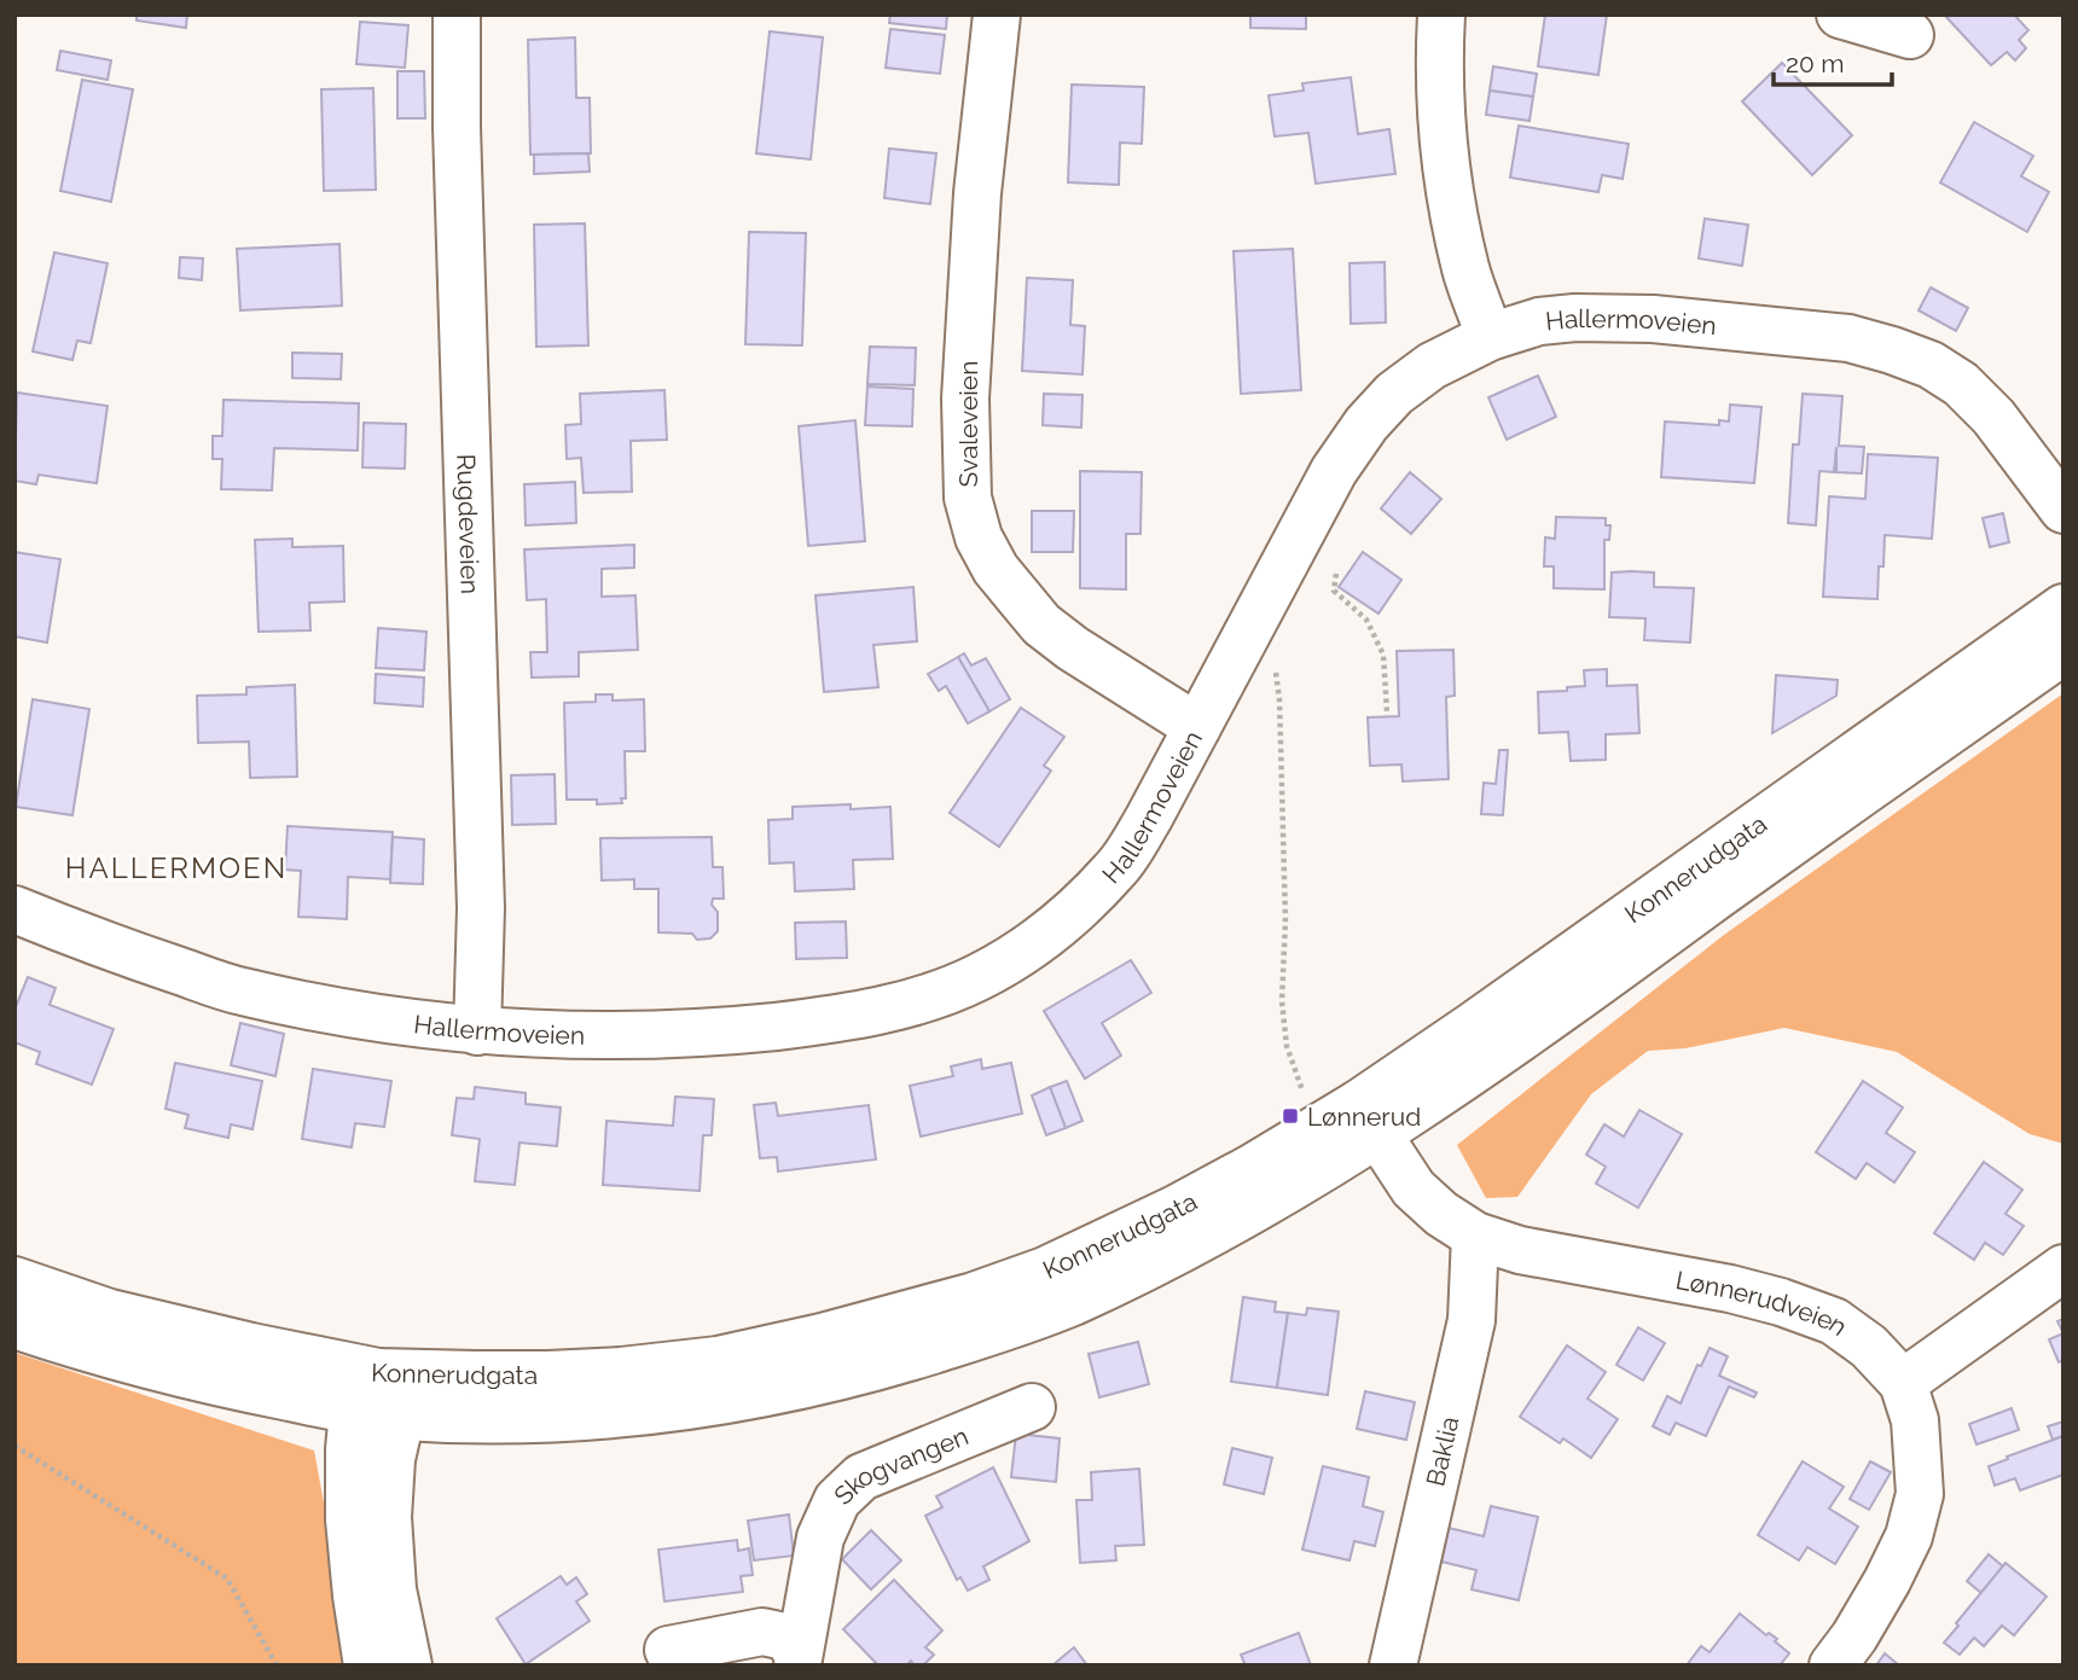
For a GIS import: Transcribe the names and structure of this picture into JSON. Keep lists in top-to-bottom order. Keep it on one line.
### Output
{"streets":{"street":["Hallermoveien","Svaleveien","Rugdeveien","Konnerudgata","Lønnerudveien","Baklia","Skogvangen"]},"crossings":[["Hallermoveien","Svaleveien"],["Hallermoveien","Rugdeveien"],["Konnerudgata","Lønnerudveien"],["Lønnerudveien","Baklia"]],"districts":["HALLERMOEN"],"places":{"transit":["Lønnerud"]},"scale_bar":"20 m"}
